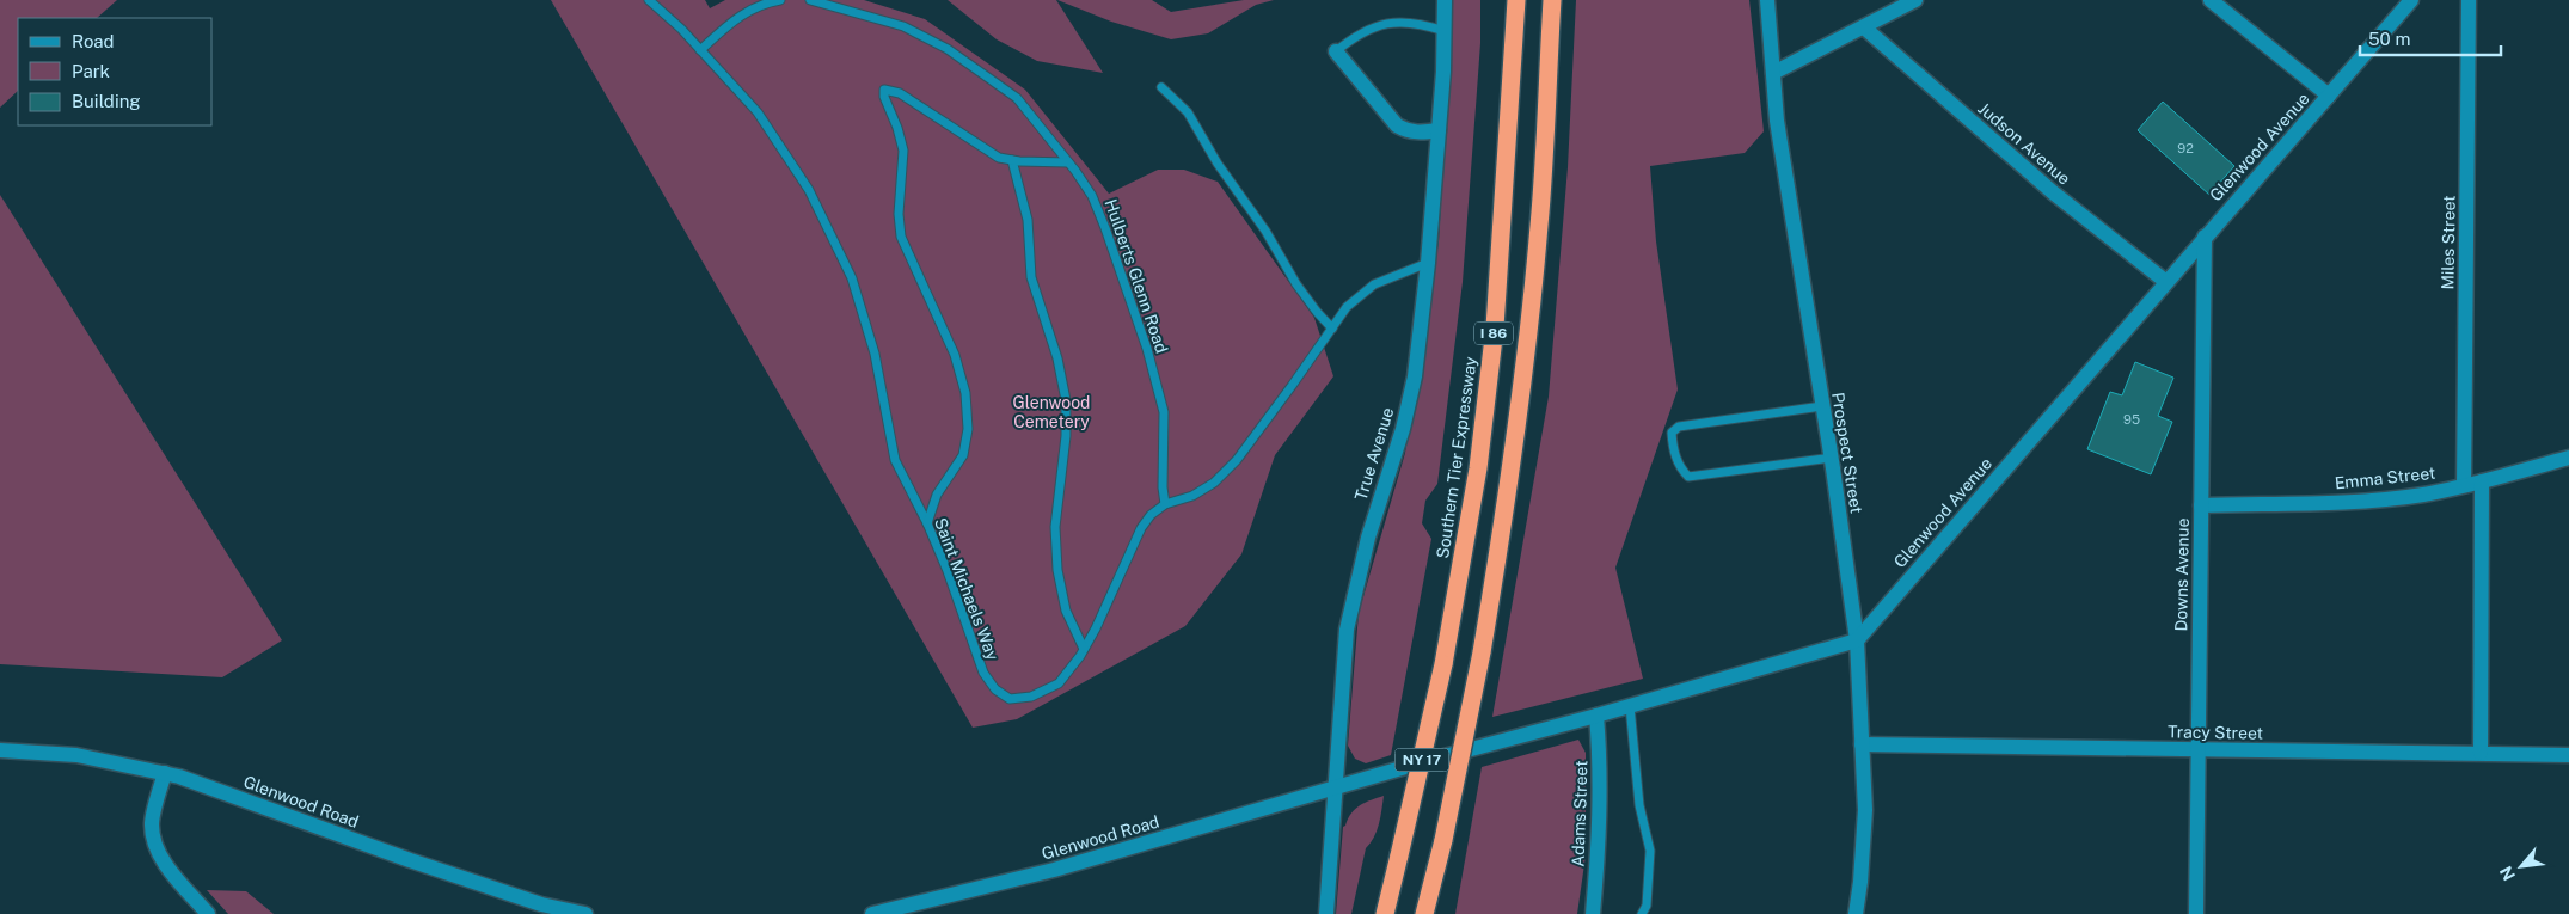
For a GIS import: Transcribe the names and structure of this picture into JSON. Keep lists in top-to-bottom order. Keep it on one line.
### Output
{"streets":{"highway":["I 86","Southern Tier Expressway","NY 17"],"street":["Judson Avenue","Glenwood Avenue","Miles Street","Prospect Street","True Avenue","Emma Street","Downs Avenue","Tracy Street","Glenwood Road","Adams Street"],"lane":["Hulberts Glenn Road","Saint Michaels Way"]},"crossings":[["Judson Avenue","Glenwood Avenue"],["Glenwood Avenue","Prospect Street"],["Glenwood Avenue","Downs Avenue"],["Miles Street","Emma Street"],["Hulberts Glenn Road","Saint Michaels Way"],["I 86","NY 17"],["Prospect Street","Tracy Street"],["True Avenue","Saint Michaels Way"],["True Avenue","Glenwood Road"],["Emma Street","Downs Avenue"],["Downs Avenue","Tracy Street"]],"parks":["Glenwood Cemetery"],"house_numbers":["92","95"],"legend":["Road","Park","Building"],"scale_bar":"50 m","north":"bottom left"}
